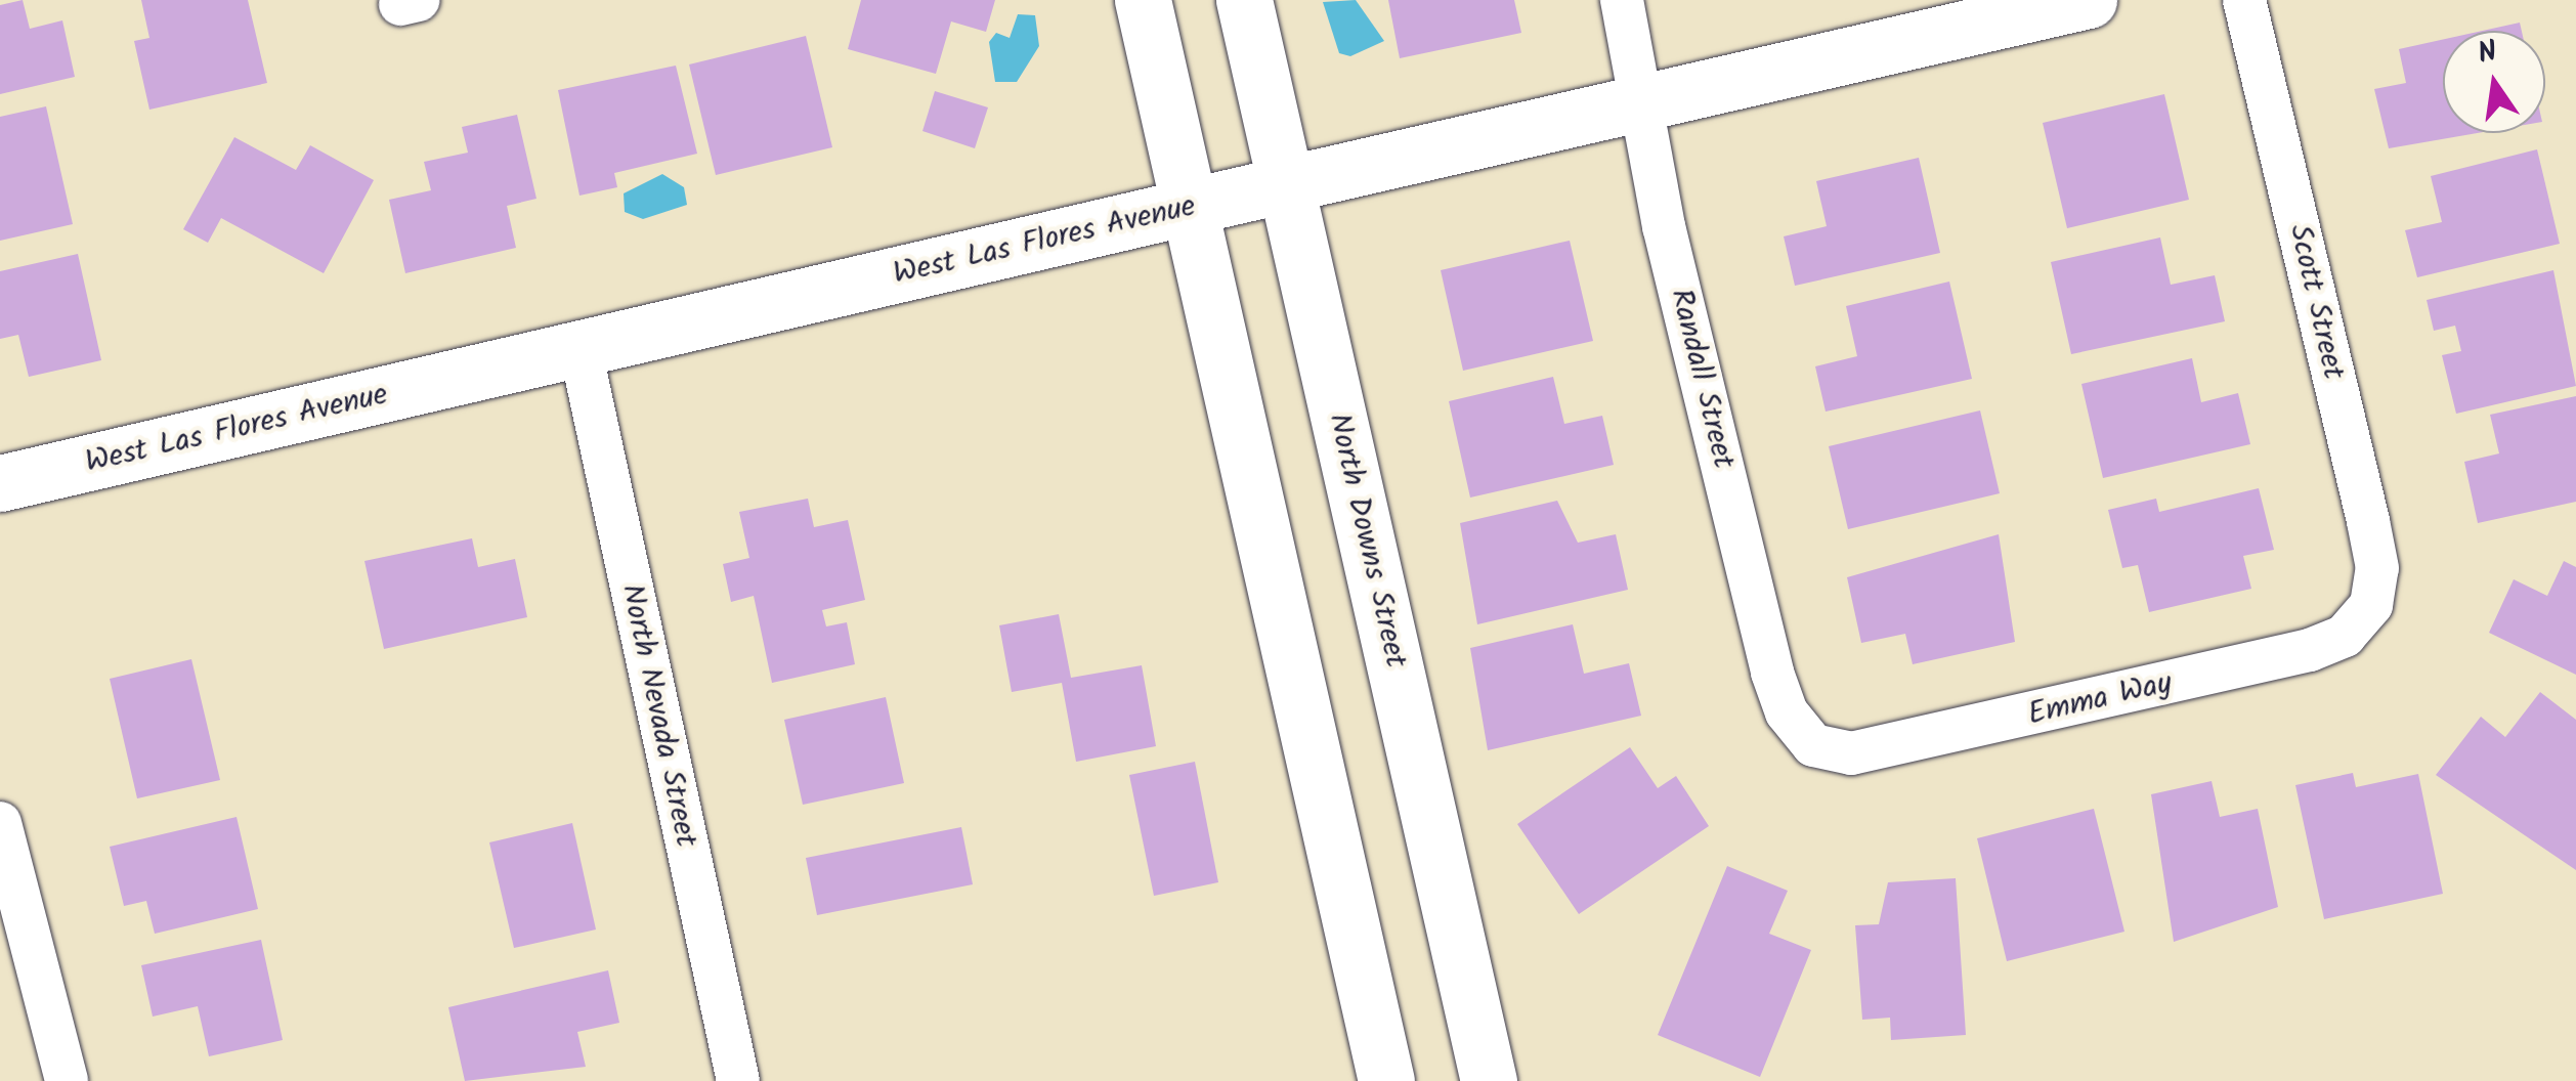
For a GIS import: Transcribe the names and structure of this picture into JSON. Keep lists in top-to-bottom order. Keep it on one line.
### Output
{"streets":{"main road":["West Las Flores Avenue","North Downs Street"],"street":["Scott Street","Randall Street","Emma Way","North Nevada Street"]},"crossings":[["West Las Flores Avenue","Randall Street"],["West Las Flores Avenue","North Downs Street"],["West Las Flores Avenue","North Nevada Street"],["Scott Street","Emma Way"],["Randall Street","Emma Way"]],"north":"top"}
